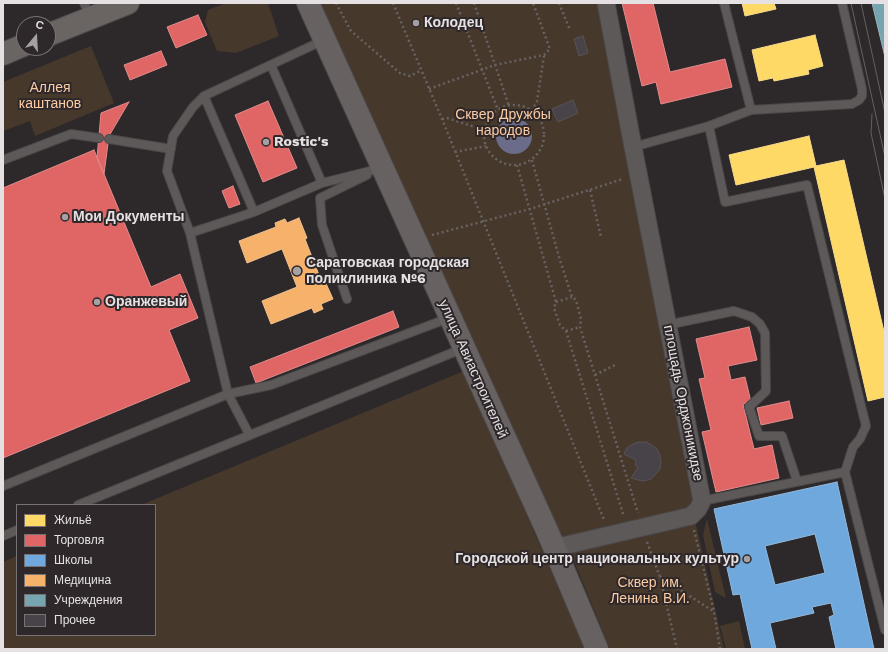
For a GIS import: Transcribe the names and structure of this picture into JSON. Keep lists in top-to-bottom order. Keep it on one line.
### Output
{"streets":{"main road":["улица Авиастроителей"],"street":["площадь Орджоникидзе"]},"parks":["Аллея каштанов","Сквер Дружбы народов","Сквер им. Ленина В.И."],"places":["Колодец","Rostic's","Мои Документы","Саратовская городская поликлиника №6","Оранжевый","Городской центр национальных культур"],"legend":["Жильё","Торговля","Школы","Медицина","Учреждения","Прочее"],"north":"top"}
